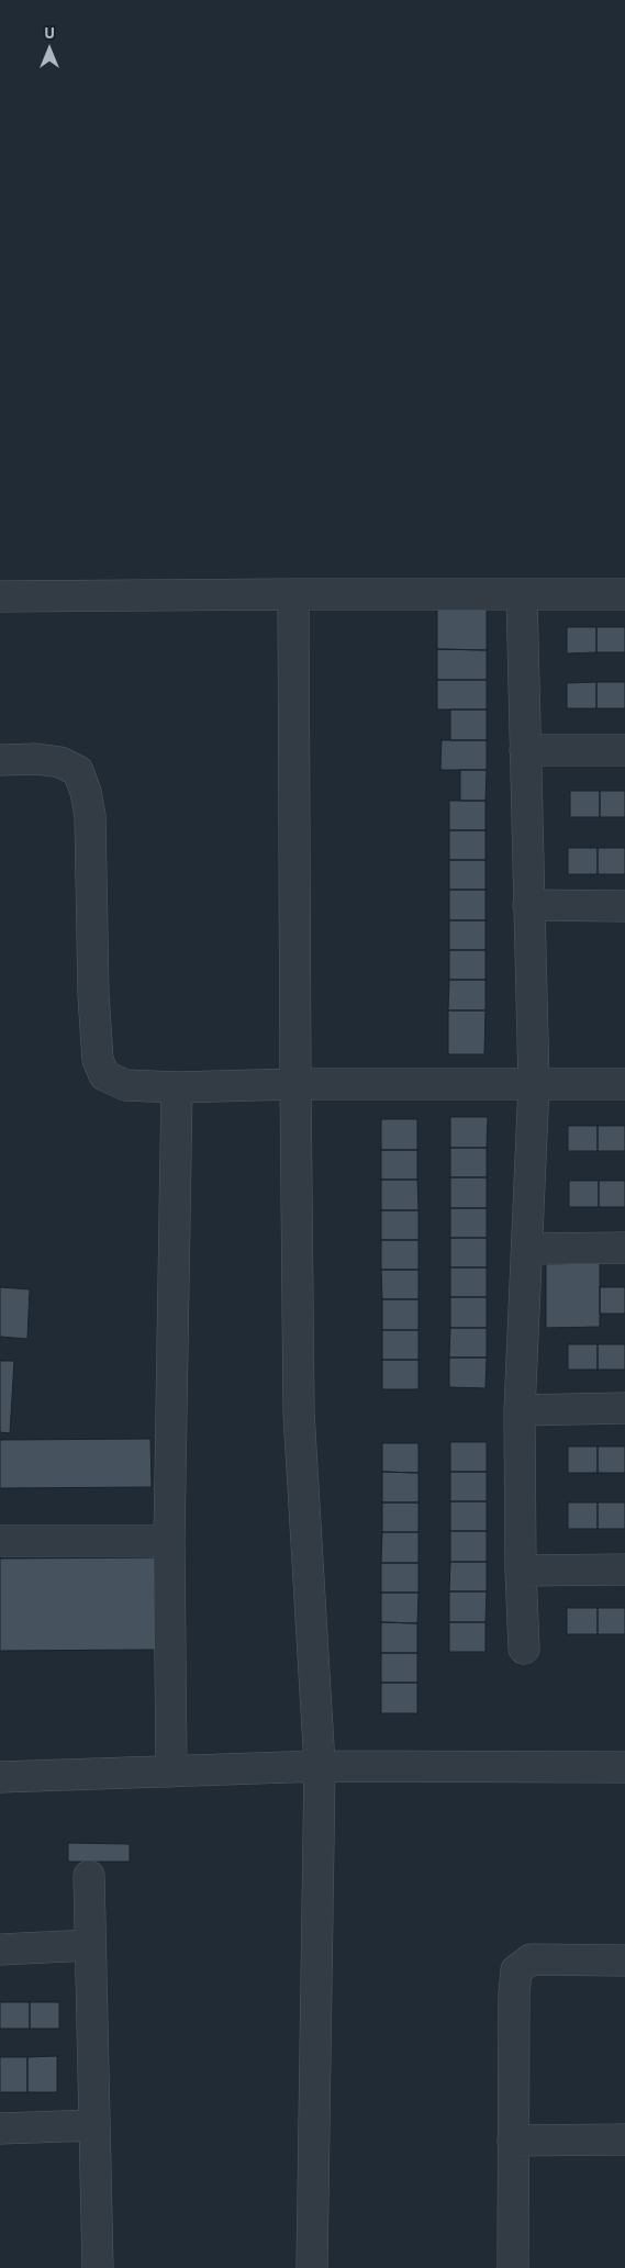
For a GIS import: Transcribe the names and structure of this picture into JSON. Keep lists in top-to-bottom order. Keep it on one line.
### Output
{"north":"top"}
